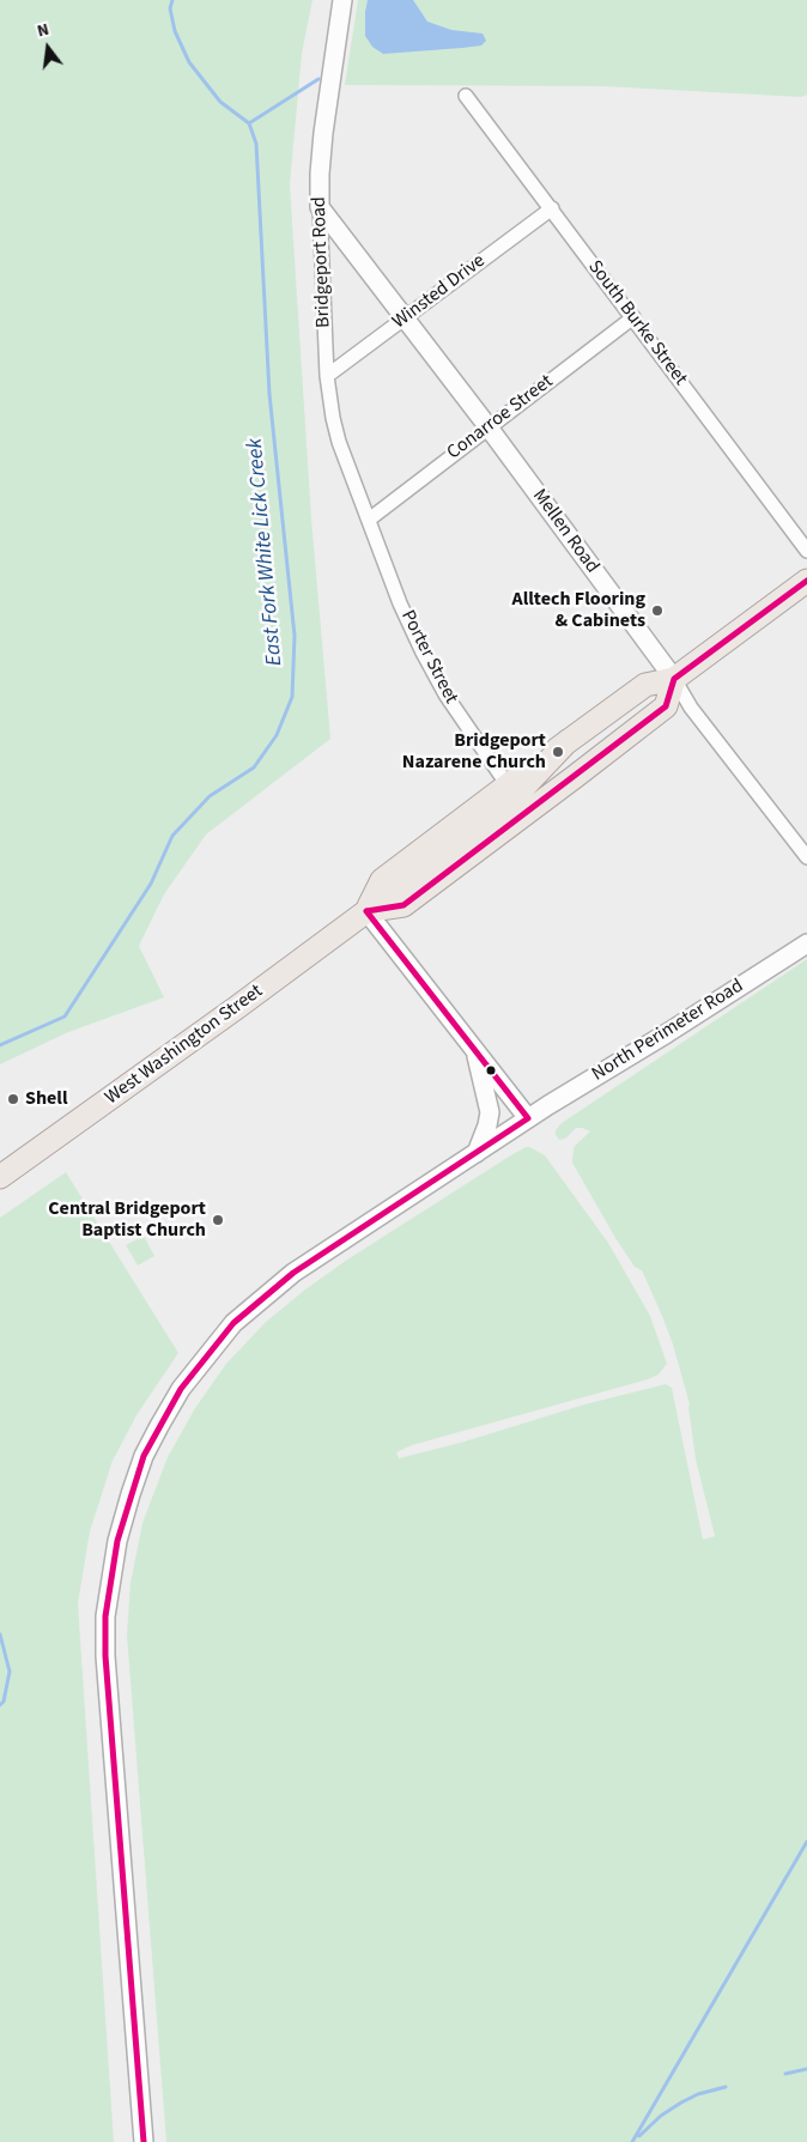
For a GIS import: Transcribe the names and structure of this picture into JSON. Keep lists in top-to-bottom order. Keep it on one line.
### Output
{"streets":{"main road":["West Washington Street"],"street":["Bridgeport Road","Winsted Drive","South Burke Street","Conarroe Street","Mellen Road","Porter Street","North Perimeter Road"]},"crossings":[["Bridgeport Road","Winsted Drive"],["Bridgeport Road","Conarroe Street"],["Bridgeport Road","Mellen Road"],["Bridgeport Road","Porter Street"],["Winsted Drive","South Burke Street"],["Winsted Drive","Mellen Road"],["South Burke Street","Conarroe Street"],["Conarroe Street","Mellen Road"],["Conarroe Street","Porter Street"],["Mellen Road","West Washington Street"],["Porter Street","West Washington Street"]],"water":["East Fork White Lick Creek"],"places":["Alltech Flooring & Cabinets","Bridgeport Nazarene Church","Shell","Central Bridgeport Baptist Church"],"north":"top"}
